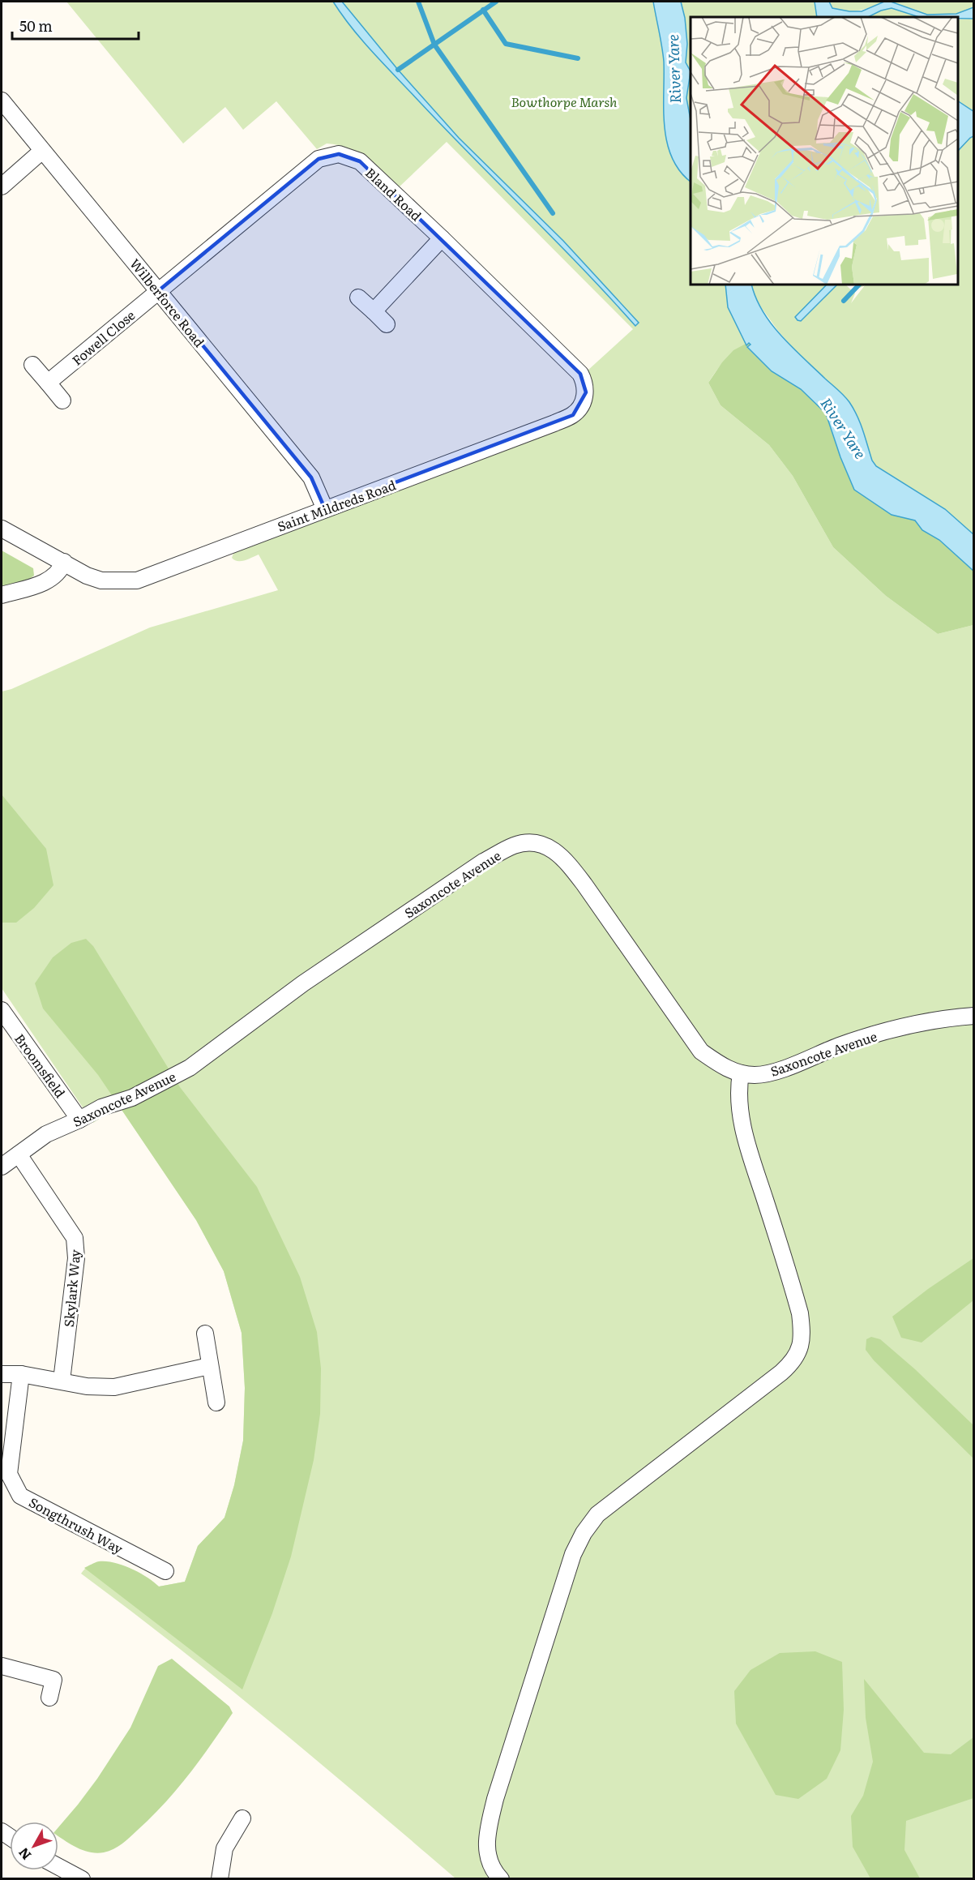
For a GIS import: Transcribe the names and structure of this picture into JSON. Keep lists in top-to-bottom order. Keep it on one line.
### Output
{"streets":{"street":["Bland Road","Wilberforce Road","Fowell Close","Saint Mildreds Road","Saxoncote Avenue","Broomsfield","Skylark Way","Songthrush Way"]},"crossings":[["Bland Road","Wilberforce Road"],["Bland Road","Fowell Close"],["Bland Road","Saint Mildreds Road"],["Wilberforce Road","Fowell Close"],["Wilberforce Road","Saint Mildreds Road"],["Saxoncote Avenue","Broomsfield"],["Saxoncote Avenue","Skylark Way"]],"water":["River Yare"],"parks":["Bowthorpe Marsh"],"scale_bar":"50 m","north":"bottom left"}
